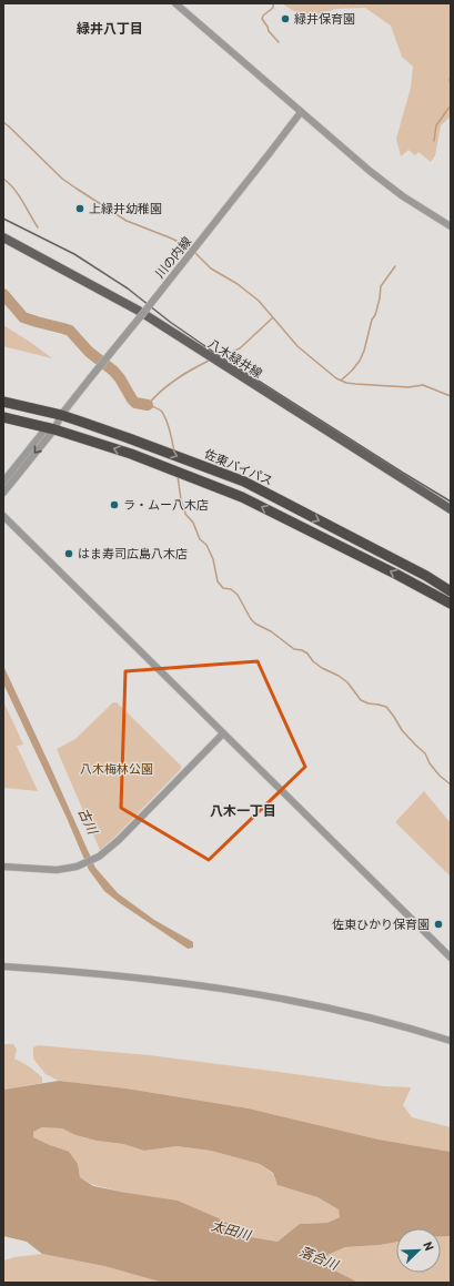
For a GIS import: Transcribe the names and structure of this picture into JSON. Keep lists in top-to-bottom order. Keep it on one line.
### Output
{"streets":{"highway":["佐東バイパス"],"main road":["八木緑井線"],"street":["川の内線"]},"crossings":[["川の内線","佐東バイパス"]],"districts":["緑井八丁目","八木一丁目"],"water":["古川","太田川","落合川"],"parks":["八木梅林公園"],"places":["緑井保育園","上緑井幼稚園","ラ・ムー八木店","はま寿司広島八木店","佐東ひかり保育園"],"north":"top right"}
